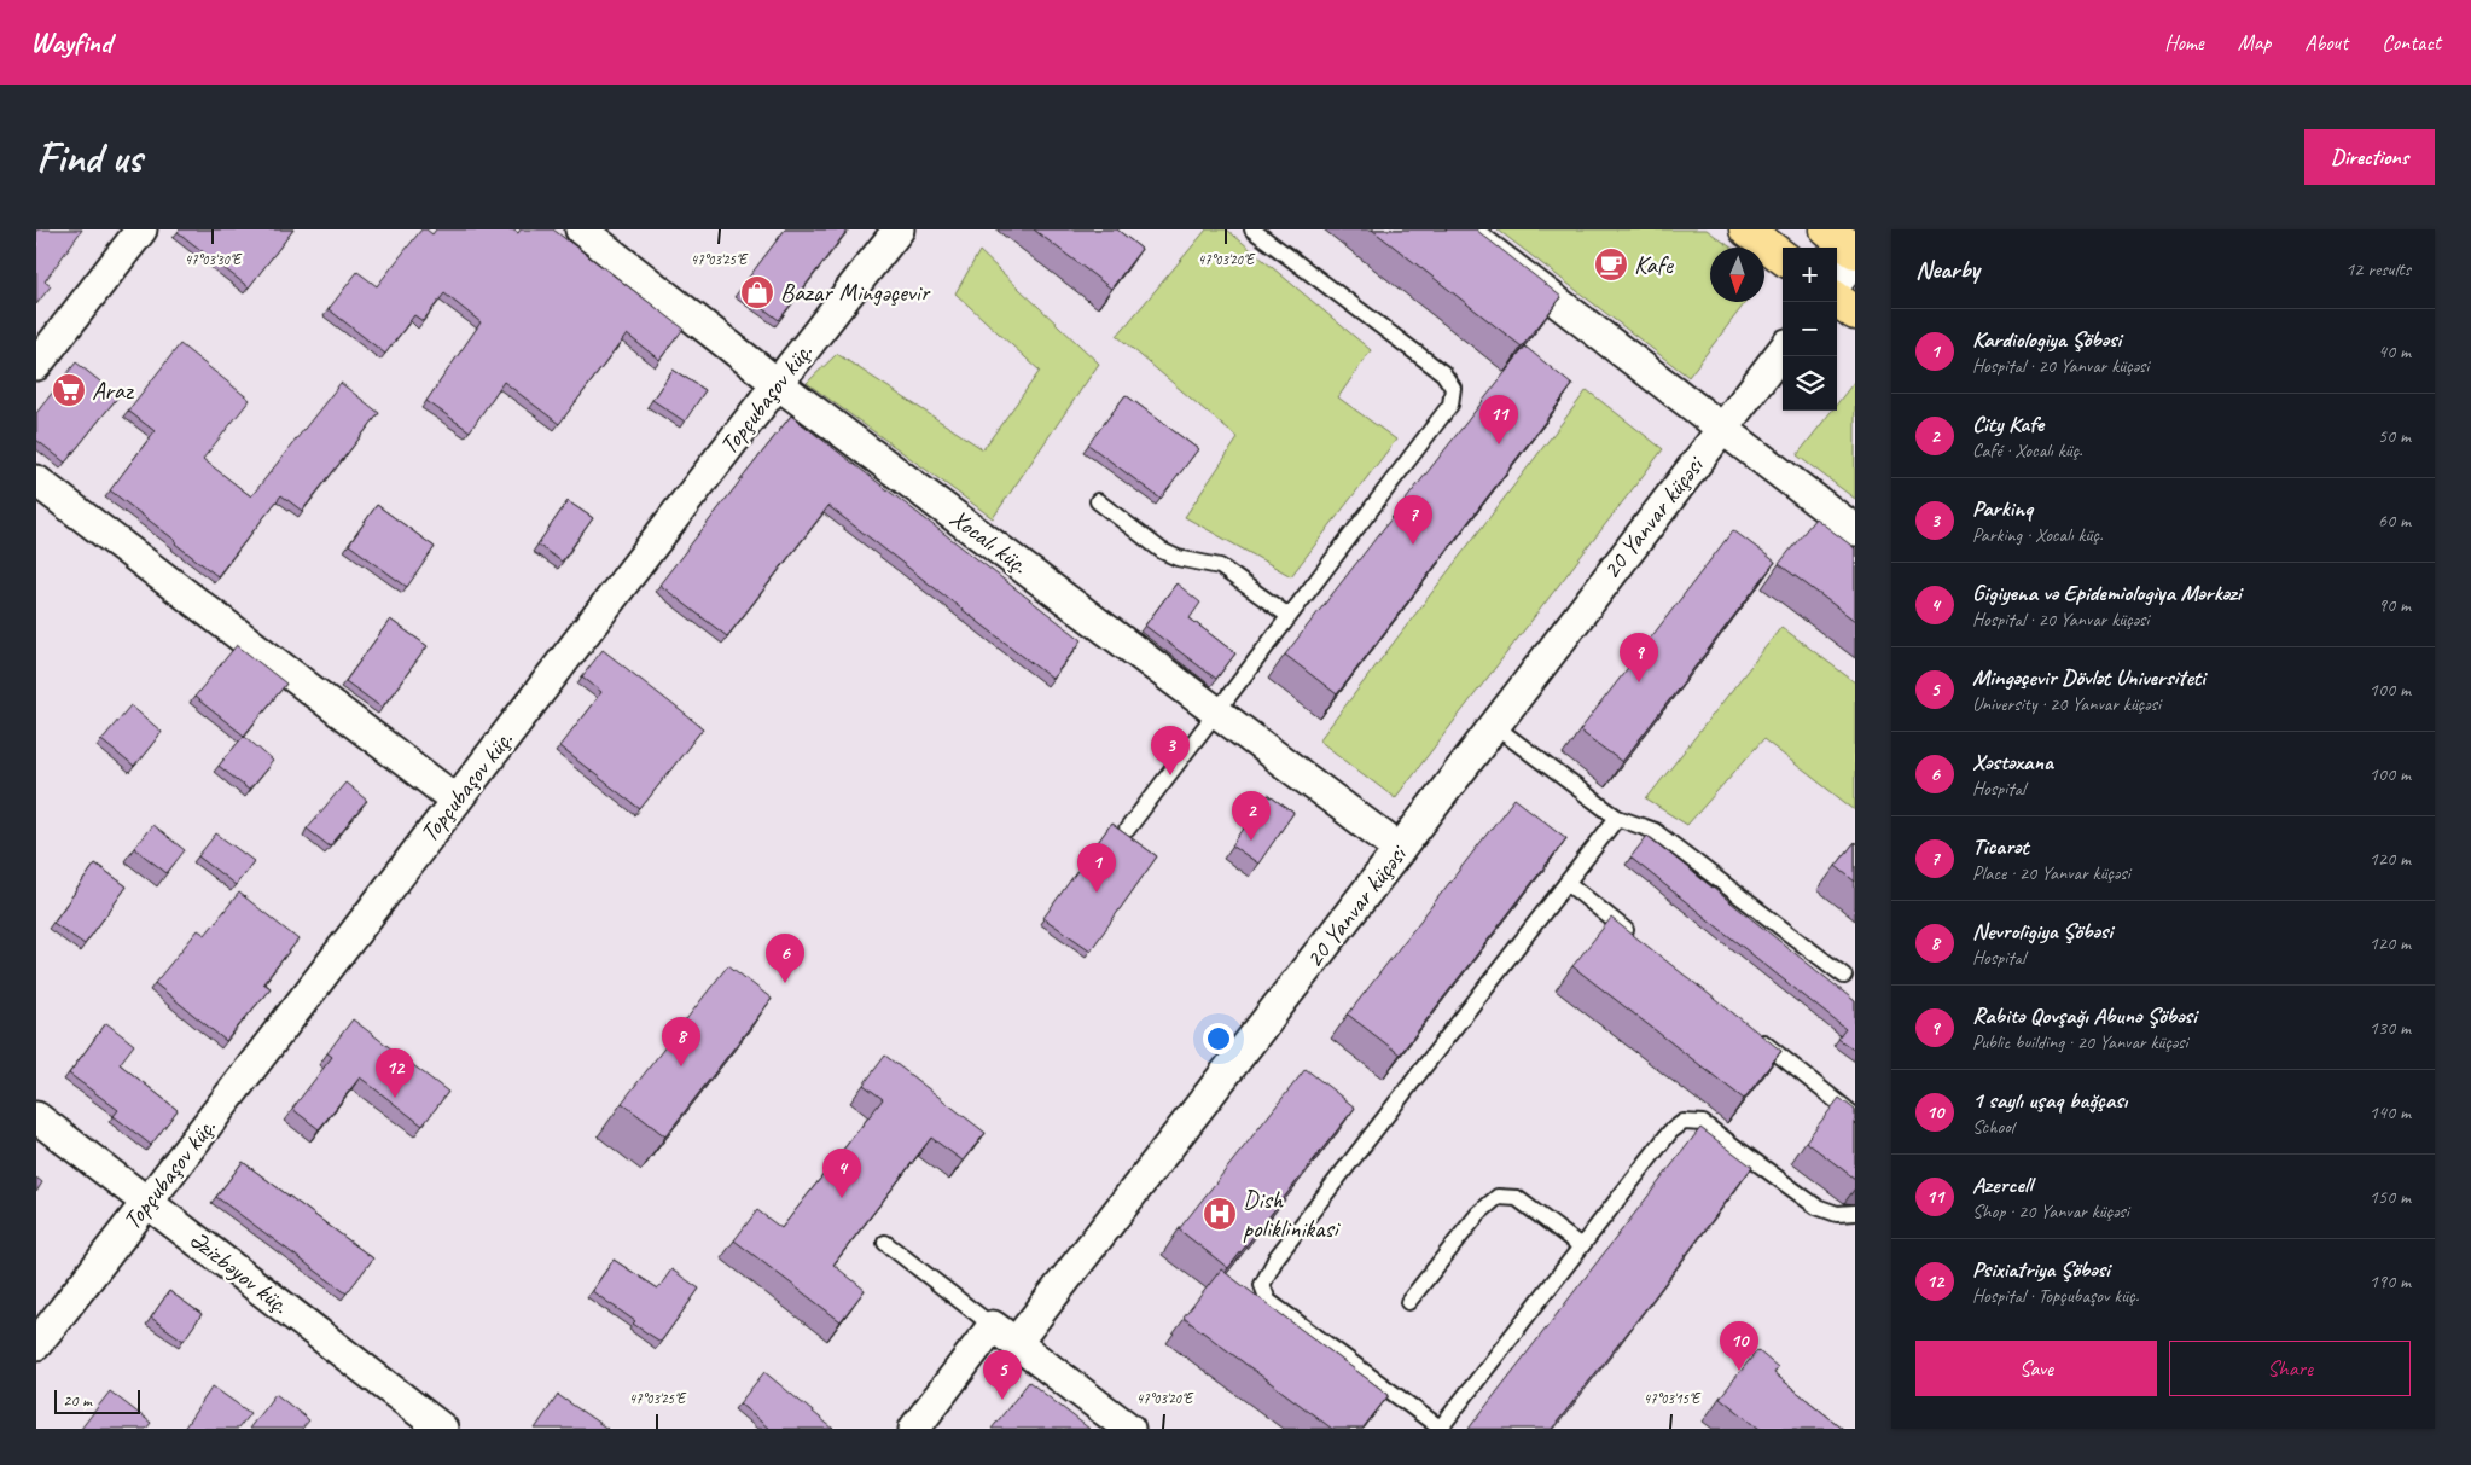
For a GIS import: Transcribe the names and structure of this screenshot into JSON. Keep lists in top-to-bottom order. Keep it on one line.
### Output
{"streets":{"street":["Topçubaşov küç.","20 Yanvar küçəsi","Xocalı küç.","Əzizbəyov küç."]},"crossings":[["Topçubaşov küç.","Xocalı küç."],["Topçubaşov küç.","Əzizbəyov küç."],["20 Yanvar küçəsi","Xocalı küç."]],"places":{"cafe":["Kafe"],"shop":["Bazar Mingəçevir"],"supermarket":["Araz"],"hospital":["Dish poliklinikasi"]},"scale_bar":"20 m","north":"bottom","page":{"header":"Wayfind","nav":["Home","Map","About","Contact"],"buttons":["Directions",["Save","Share"]],"title":"Find us","heading":["Nearby","12 results"],"map_buttons":["+","−"],"list":[{"mark":"1","name":"Kardiologiya Şöbəsi","note":"Hospital · 20 Yanvar küçəsi","value":"40 m"},{"mark":"2","name":"City Kafe","note":"Café · Xocalı küç.","value":"50 m"},{"mark":"3","name":"Parkinq","note":"Parking · Xocalı küç.","value":"60 m"},{"mark":"4","name":"Gigiyena və Epidemiologiya Mərkəzi","note":"Hospital · 20 Yanvar küçəsi","value":"90 m"},{"mark":"5","name":"Mingəçevir Dövlət Universiteti","note":"University · 20 Yanvar küçəsi","value":"100 m"},{"mark":"6","name":"Xəstəxana","note":"Hospital","value":"100 m"},{"mark":"7","name":"Ticarət","note":"Place · 20 Yanvar küçəsi","value":"120 m"},{"mark":"8","name":"Nevroligiya Şöbəsi","note":"Hospital","value":"120 m"},{"mark":"9","name":"Rabitə Qovşağı Abunə Şöbəsi","note":"Public building · 20 Yanvar küçəsi","value":"130 m"},{"mark":"10","name":"1 saylı uşaq bağçası","note":"School","value":"140 m"},{"mark":"11","name":"Azercell","note":"Shop · 20 Yanvar küçəsi","value":"150 m"},{"mark":"12","name":"Psixiatriya Şöbəsi","note":"Hospital · Topçubaşov küç.","value":"190 m"}],"pins":["11","7","9","3","2","1","6","8","12","4","10","5"],"scale":"20 m"},"coordinates":["47°03'30\"E","47°03'25\"E","47°03'20\"E","47°03'15\"E"]}
